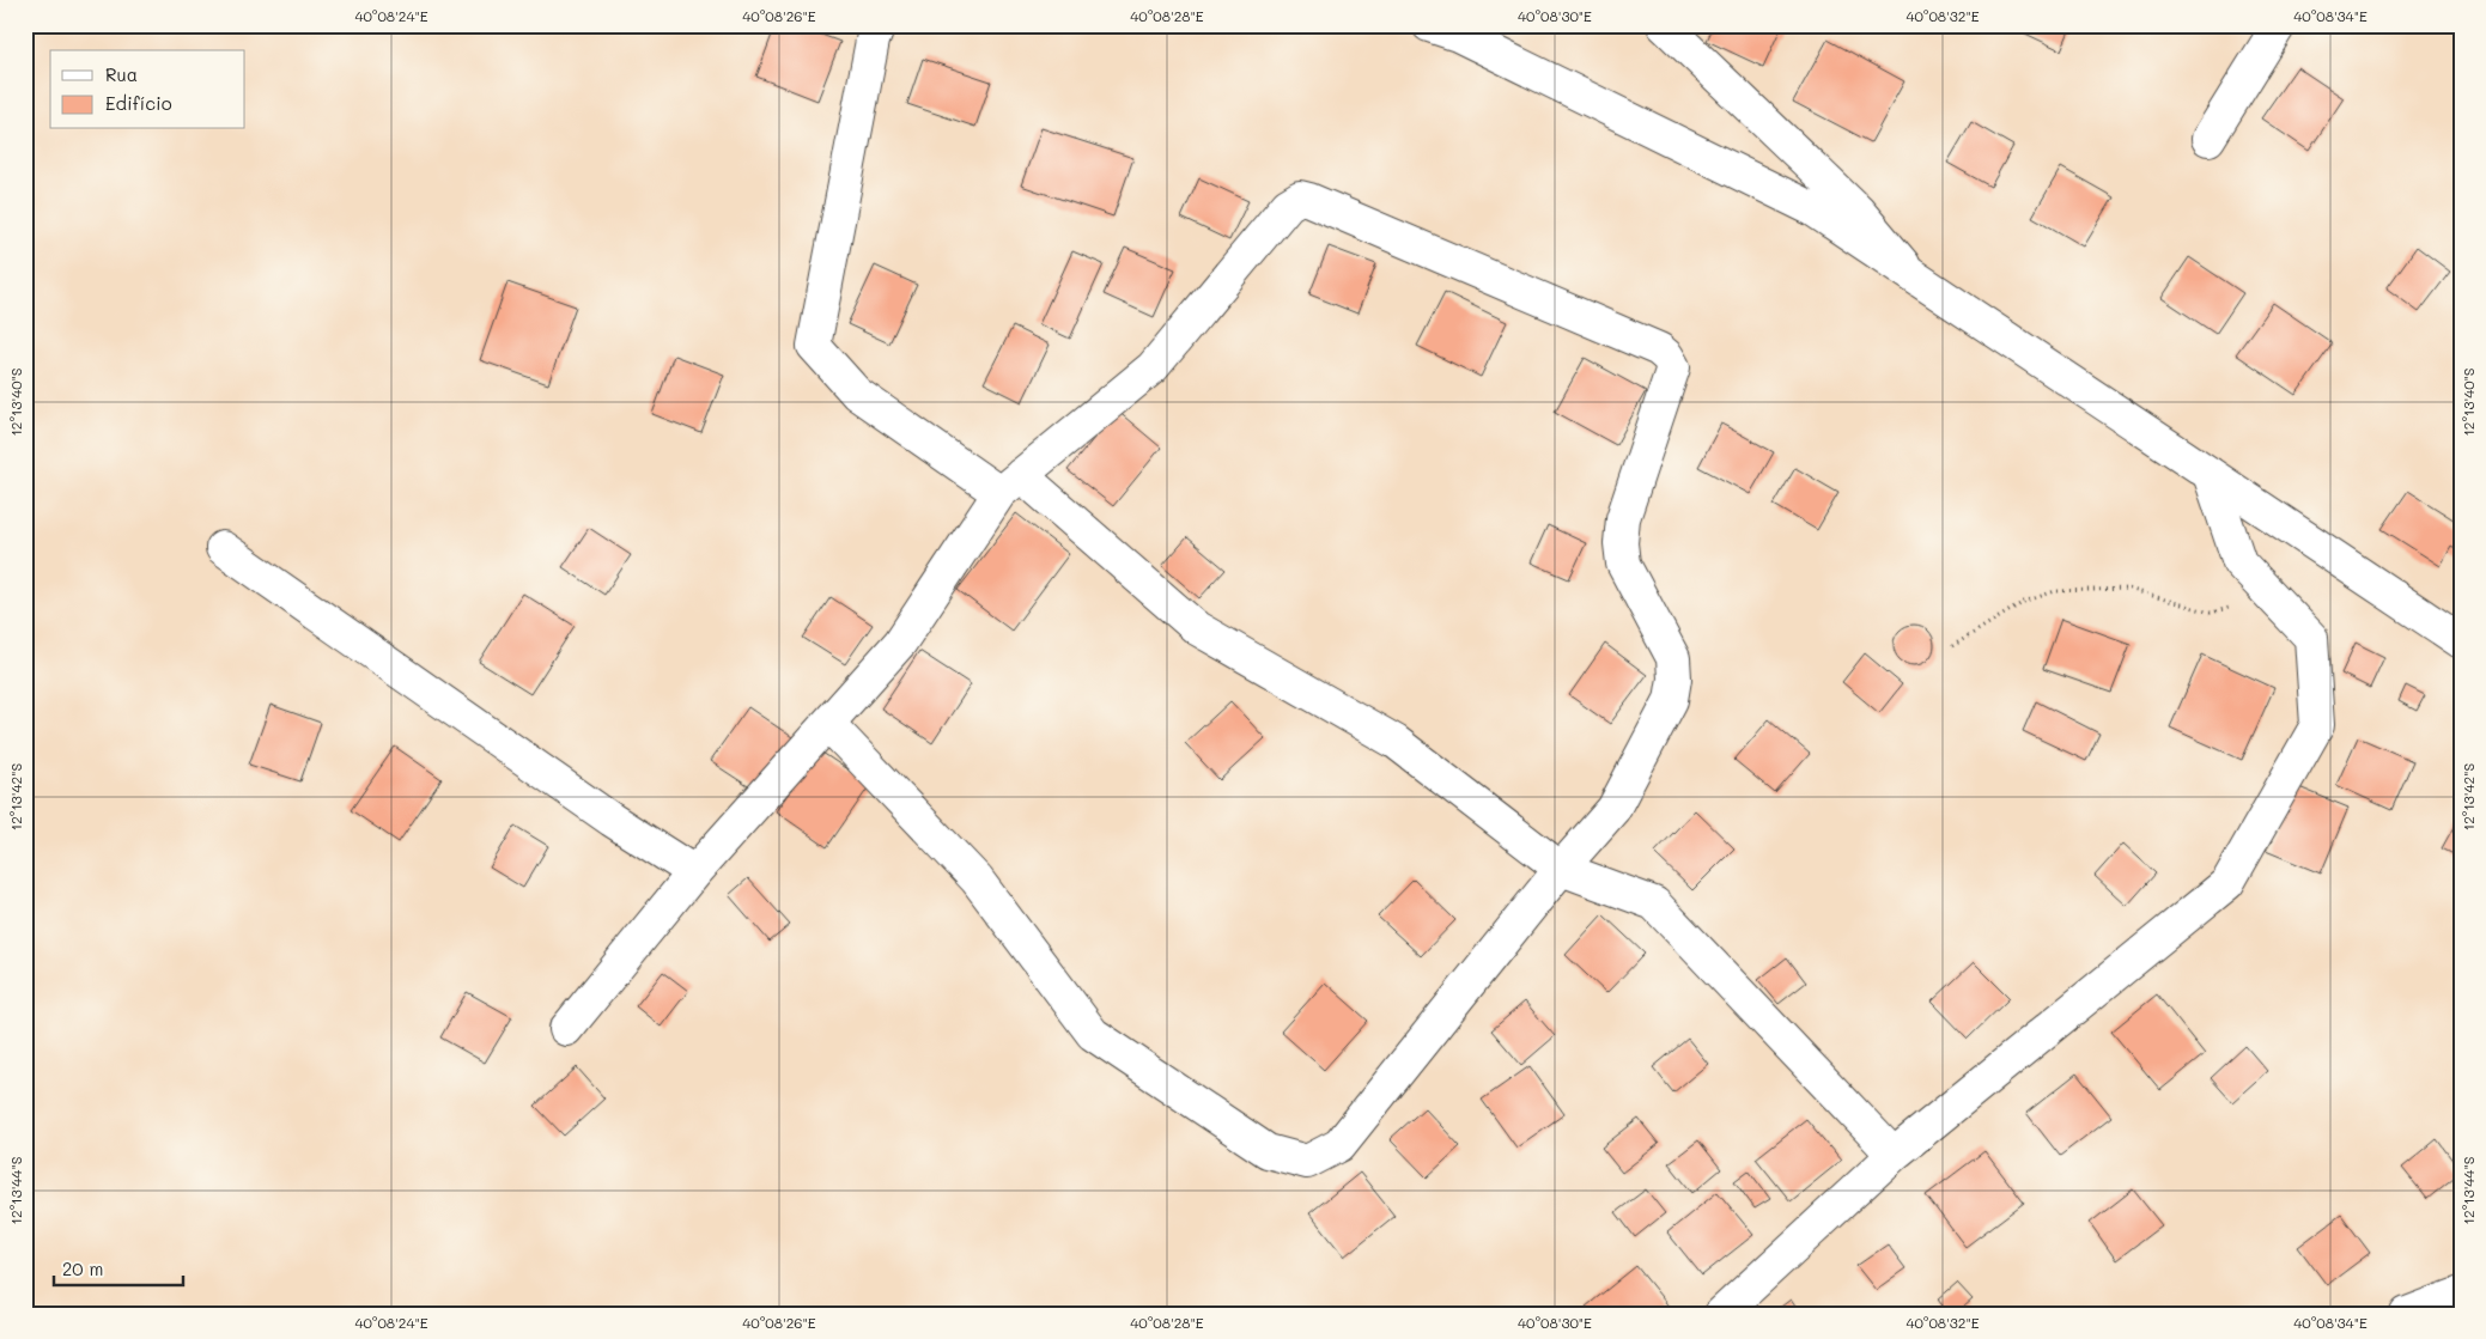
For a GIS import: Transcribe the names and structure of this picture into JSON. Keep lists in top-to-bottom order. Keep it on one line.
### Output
{"legend":["Rua","Edifício"],"scale_bar":"20 m","coordinates":["40°08'24\"E","40°08'26\"E","40°08'28\"E","40°08'30\"E","40°08'32\"E","40°08'34\"E","12°13'40\"S","12°13'42\"S","12°13'44\"S"]}
